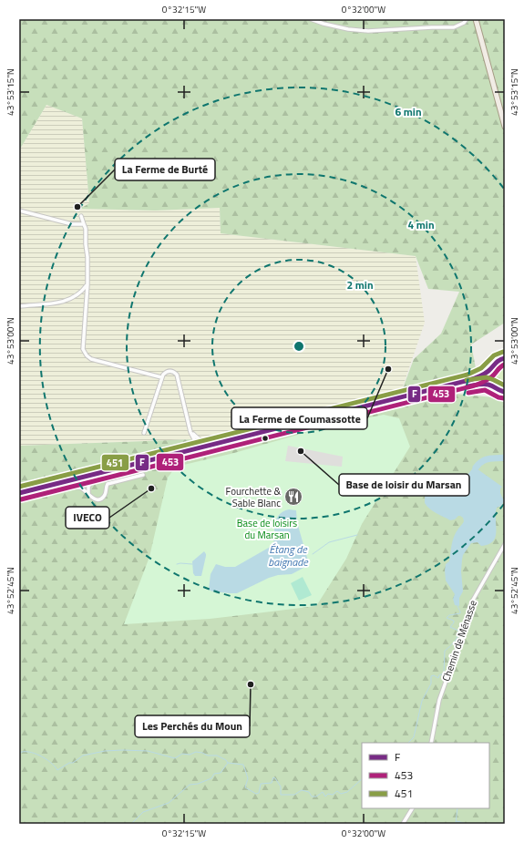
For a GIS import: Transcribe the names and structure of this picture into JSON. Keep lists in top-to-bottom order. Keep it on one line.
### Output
{"streets":{"street":["Chemin de Ménasse"]},"water":["Étang de baignade"],"parks":["Base de loisirs du Marsan"],"places":{"other":["La Ferme de Burté","La Ferme de Coumassotte","Base de loisir du Marsan","IVECO","Les Perchés du Moun"],"restaurant":["Fourchette & Sable Blanc"]},"lines":["transit line 451","transit line F","transit line 453"],"legend":["F","453","451"],"coordinates":["0°32'15\"W","0°32'00\"W","43°53'15\"N","43°53'00\"N","43°52'45\"N"],"rings":["6 min","4 min","2 min"]}
